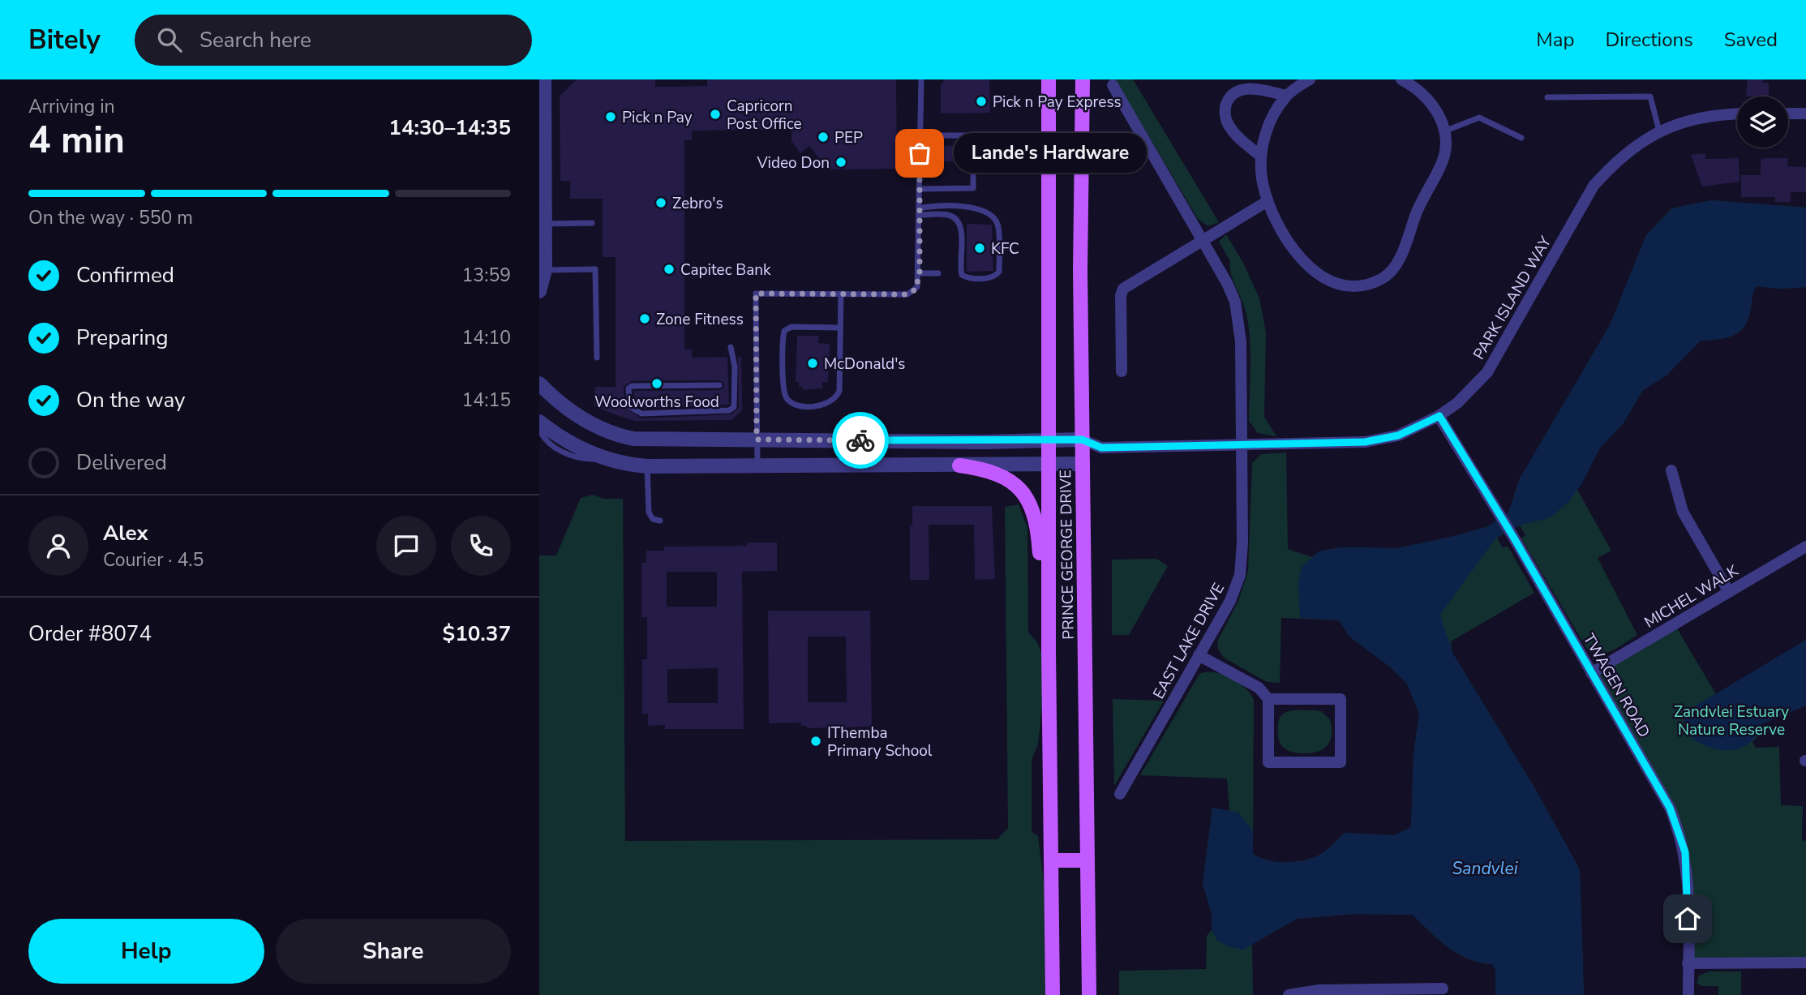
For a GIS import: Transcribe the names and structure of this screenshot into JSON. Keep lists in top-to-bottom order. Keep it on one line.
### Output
{"streets":{"main road":["PRINCE GEORGE DRIVE"],"street":["PARK ISLAND WAY","MICHEL WALK","EAST LAKE DRIVE","TWAGEN ROAD"]},"crossings":[["PARK ISLAND WAY","PRINCE GEORGE DRIVE"],["PARK ISLAND WAY","EAST LAKE DRIVE"],["PARK ISLAND WAY","TWAGEN ROAD"],["MICHEL WALK","TWAGEN ROAD"]],"water":["Sandvlei"],"parks":["Zandvlei Estuary Nature Reserve"],"places":["Pick n Pay Express","Capricorn Post Office","Pick n Pay","PEP","Lande's Hardware","Video Don","Zebro's","KFC","Capitec Bank","Zone Fitness","McDonald's","Woolworths Food","IThemba Primary School"],"page":{"header":"Bitely","search":"Search here","nav":["Map","Directions","Saved"],"heading":["4 min","Arriving in","14:30–14:35"],"panel":["Alex","Courier · 4.5","Order #8074","$10.37"],"bubble":"Lande's Hardware","bar":"On the way · 550 m","list":[["Confirmed","13:59"],["Preparing","14:10"],["On the way","14:15"],"Delivered"],"buttons":["Help","Share"]}}
